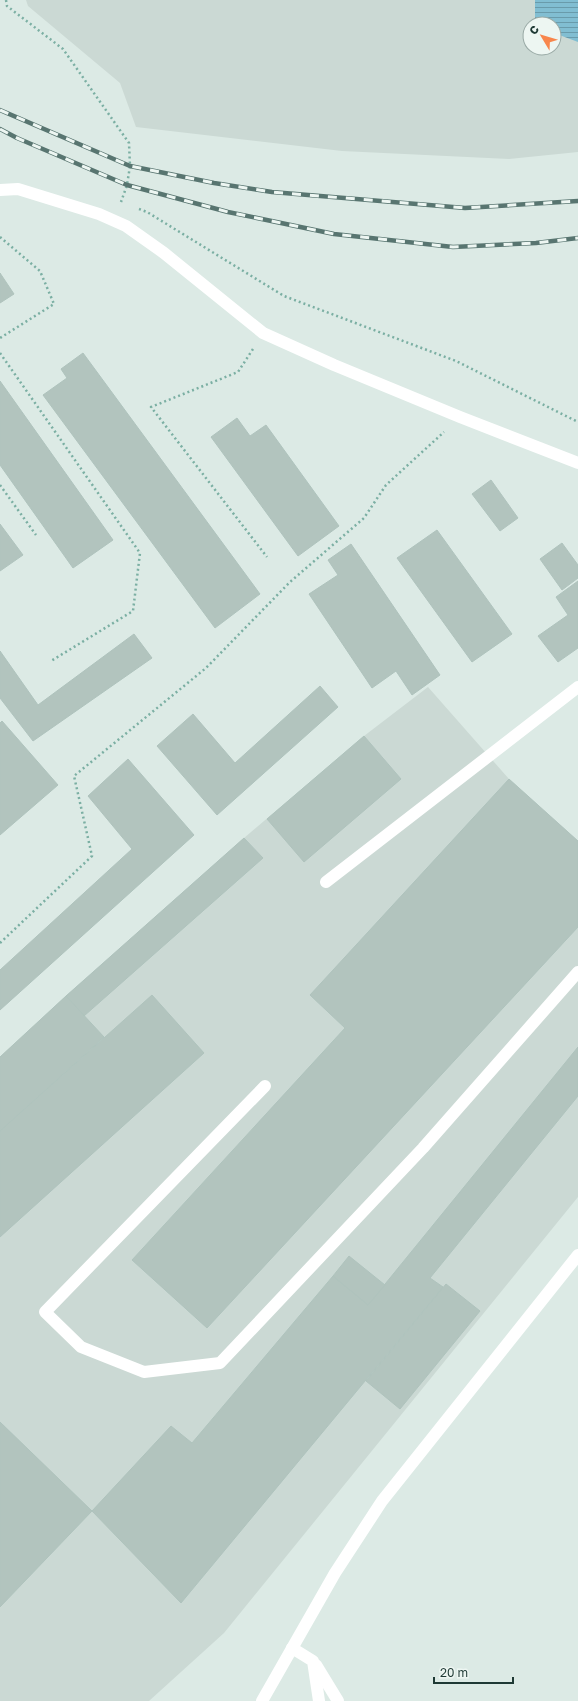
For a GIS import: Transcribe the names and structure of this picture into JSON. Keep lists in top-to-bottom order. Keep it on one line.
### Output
{"scale_bar":"20 m","north":"top left"}
